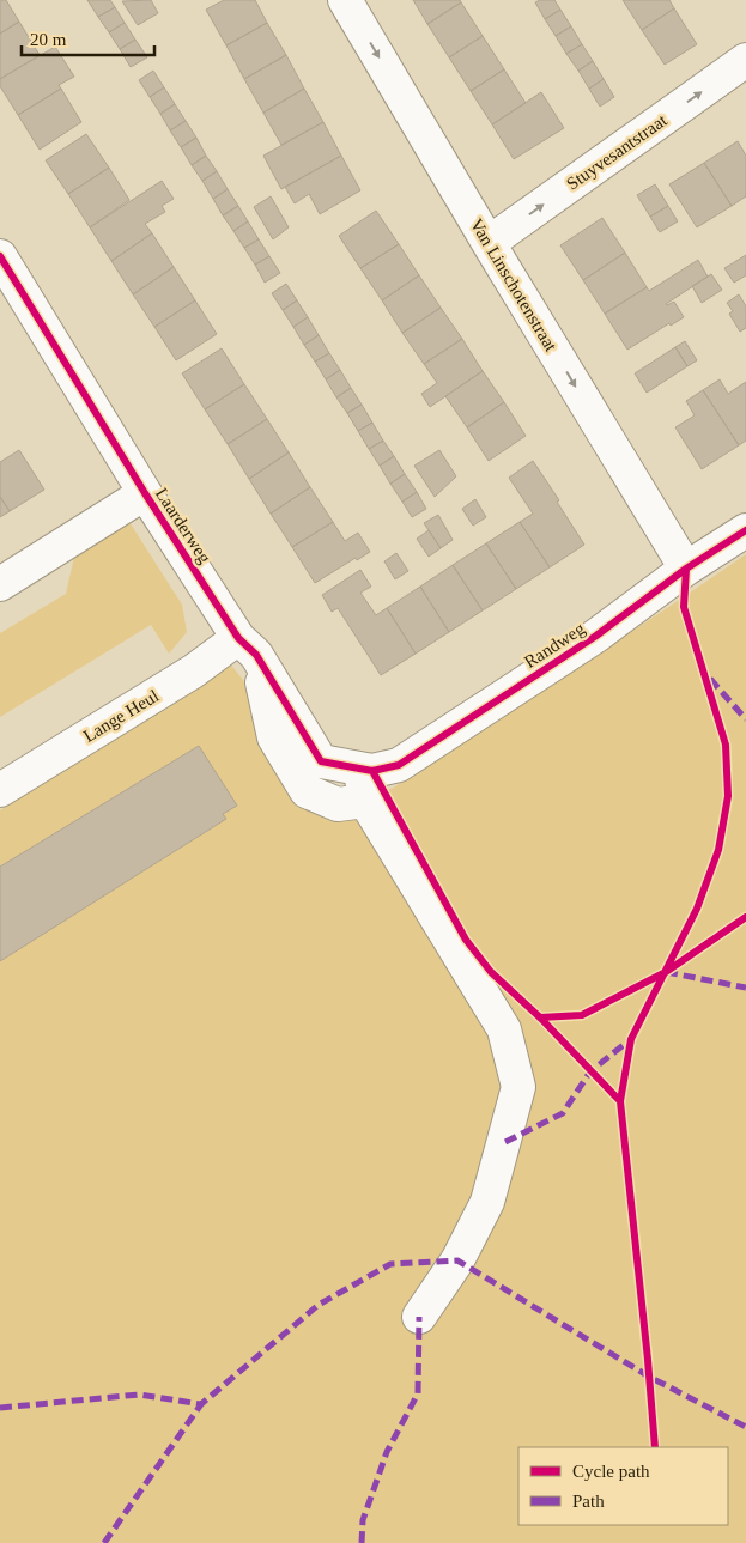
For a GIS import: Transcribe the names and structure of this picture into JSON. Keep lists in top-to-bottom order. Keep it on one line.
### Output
{"streets":{"street":["Stuyvesantstraat","Van Linschotenstraat","Laarderweg","Randweg","Lange Heul"]},"crossings":[["Stuyvesantstraat","Van Linschotenstraat"],["Van Linschotenstraat","Randweg"],["Laarderweg","Randweg"],["Laarderweg","Lange Heul"]],"one_way":["Stuyvesantstraat","Van Linschotenstraat"],"legend":["Cycle path","Path"],"scale_bar":"20 m"}
